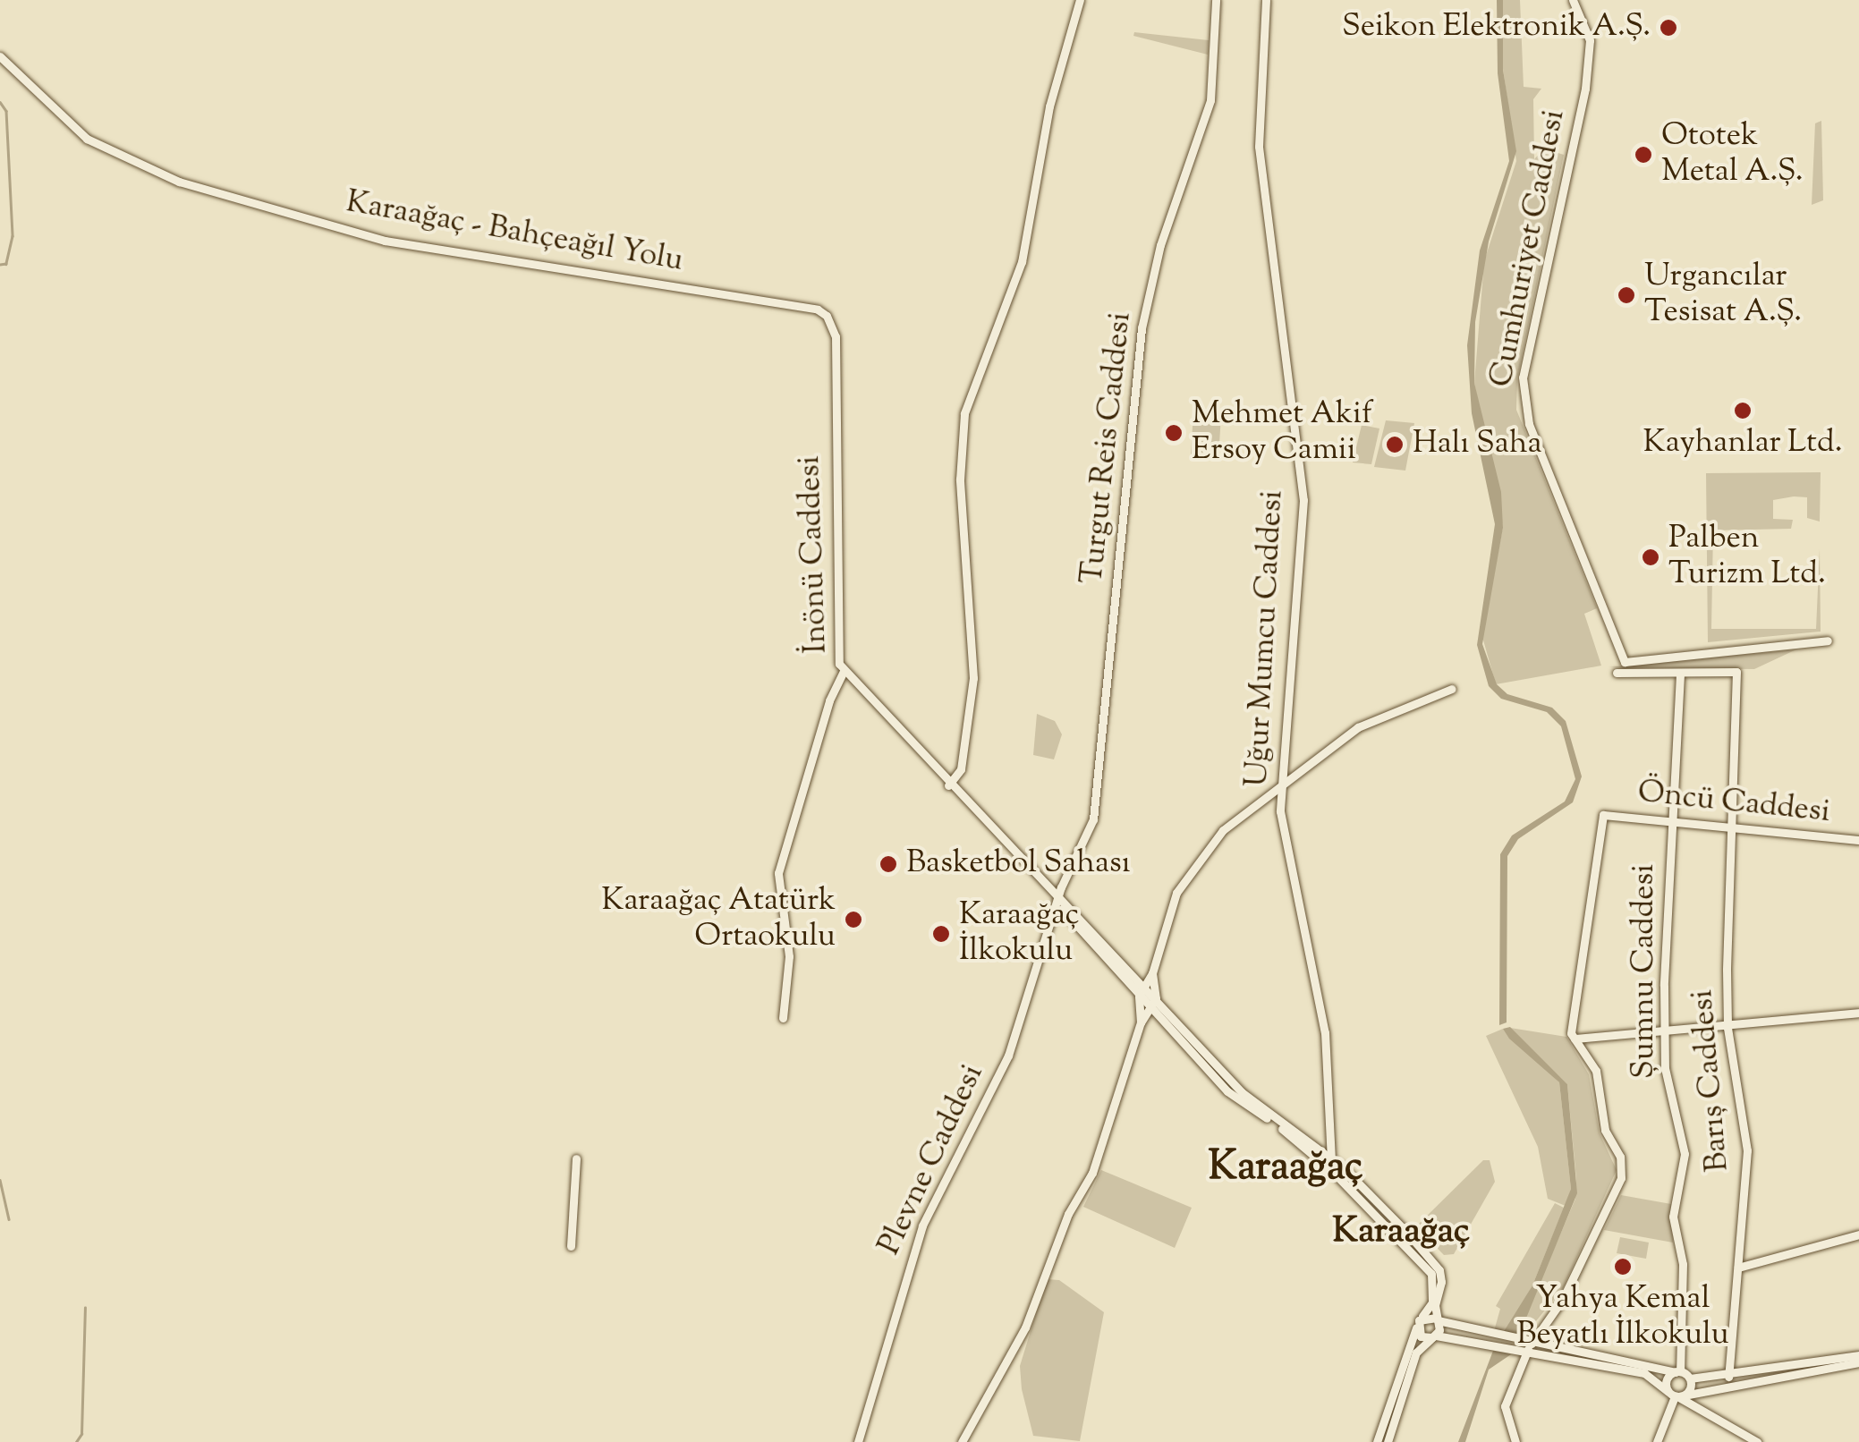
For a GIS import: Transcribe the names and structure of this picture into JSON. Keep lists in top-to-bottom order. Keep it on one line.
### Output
{"streets":{"street":["Karaağaç - Bahçeağıl Yolu","Cumhuriyet Caddesi","Turgut Reis Caddesi","İnönü Caddesi","Uğur Mumcu Caddesi","Öncü Caddesi","Şumnu Caddesi","Barış Caddesi","Plevne Caddesi"]},"crossings":[["Karaağaç - Bahçeağıl Yolu","İnönü Caddesi"],["Turgut Reis Caddesi","İnönü Caddesi"],["Turgut Reis Caddesi","Plevne Caddesi"],["İnönü Caddesi","Uğur Mumcu Caddesi"],["İnönü Caddesi","Plevne Caddesi"],["Öncü Caddesi","Şumnu Caddesi"],["Öncü Caddesi","Barış Caddesi"]],"districts":["Karaağaç","Karaağaç"],"places":["Seikon Elektronik A.Ş.","Ototek Metal A.Ş.","Urgancılar Tesisat A.Ş.","Kayhanlar Ltd.","Mehmet Akif Ersoy Camii","Halı Saha","Palben Turizm Ltd.","Basketbol Sahası","Karaağaç Atatürk Ortaokulu","Karaağaç İlkokulu","Yahya Kemal Beyatlı İlkokulu"]}
